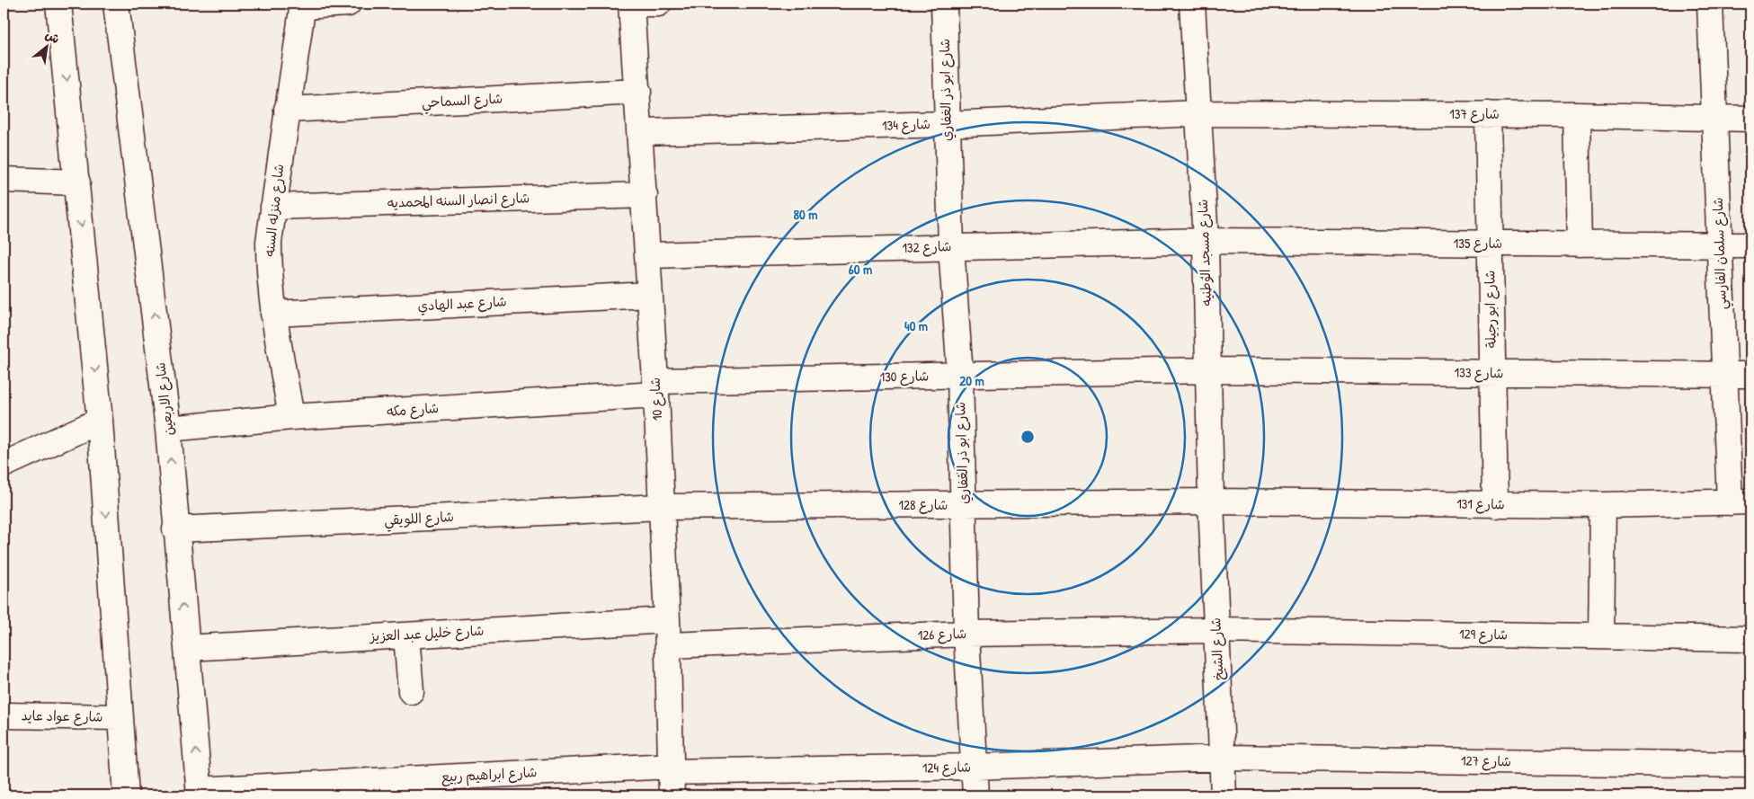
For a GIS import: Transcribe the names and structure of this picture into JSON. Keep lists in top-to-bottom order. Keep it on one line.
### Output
{"streets":{"street":["شارع ابو ذر الغفاري","شارع السماحي","شارع 137","شارع 134","شارع انصار السنه المحمديه","شارع منزله السنه","شارع 135","شارع 132","شارع مسجد الوطنيه","شارع سلمان الفارسي","شارع عبد الهادي","شارع ابو رجيلة","شارع 133","شارع 130","شارع الاربعين","شارع 10","شارع مكه","شارع 131","شارع 128","شارع اللويقي","شارع خليل عبد العزيز","شارع 126","شارع 129","شارع الشيخ","شارع عواد عايد","شارع 127","شارع 124","شارع ابراهيم ربيع"]},"crossings":[["شارع ابو ذر الغفاري","شارع 134"],["شارع ابو ذر الغفاري","شارع 132"],["شارع ابو ذر الغفاري","شارع 130"],["شارع ابو ذر الغفاري","شارع 128"],["شارع ابو ذر الغفاري","شارع 126"],["شارع ابو ذر الغفاري","شارع 124"],["شارع السماحي","شارع منزله السنه"],["شارع السماحي","شارع 10"],["شارع 137","شارع 134"],["شارع 137","شارع مسجد الوطنيه"],["شارع 137","شارع سلمان الفارسي"],["شارع 137","شارع ابو رجيلة"],["شارع 134","شارع مسجد الوطنيه"],["شارع 134","شارع 10"],["شارع انصار السنه المحمديه","شارع منزله السنه"],["شارع انصار السنه المحمديه","شارع 10"],["شارع منزله السنه","شارع عبد الهادي"],["شارع منزله السنه","شارع مكه"],["شارع 135","شارع 132"],["شارع 135","شارع مسجد الوطنيه"],["شارع 135","شارع سلمان الفارسي"],["شارع 135","شارع ابو رجيلة"],["شارع 132","شارع مسجد الوطنيه"],["شارع 132","شارع 10"],["شارع مسجد الوطنيه","شارع 133"],["شارع مسجد الوطنيه","شارع 130"],["شارع مسجد الوطنيه","شارع 131"],["شارع مسجد الوطنيه","شارع 128"],["شارع مسجد الوطنيه","شارع الشيخ"],["شارع سلمان الفارسي","شارع 133"],["شارع سلمان الفارسي","شارع 131"],["شارع عبد الهادي","شارع 10"],["شارع ابو رجيلة","شارع 133"],["شارع ابو رجيلة","شارع 131"],["شارع 133","شارع 130"],["شارع 130","شارع 10"],["شارع 130","شارع مكه"],["شارع الاربعين","شارع مكه"],["شارع الاربعين","شارع اللويقي"],["شارع الاربعين","شارع خليل عبد العزيز"],["شارع الاربعين","شارع ابراهيم ربيع"],["شارع 10","شارع مكه"],["شارع 10","شارع 128"],["شارع 10","شارع اللويقي"],["شارع 10","شارع خليل عبد العزيز"],["شارع 10","شارع 126"],["شارع 10","شارع 124"],["شارع 10","شارع ابراهيم ربيع"],["شارع 131","شارع 128"],["شارع 131","شارع الشيخ"],["شارع 128","شارع اللويقي"],["شارع 128","شارع الشيخ"],["شارع 126","شارع 129"],["شارع 126","شارع الشيخ"],["شارع 129","شارع الشيخ"],["شارع الشيخ","شارع 127"],["شارع الشيخ","شارع 124"],["شارع 127","شارع 124"],["شارع 124","شارع ابراهيم ربيع"]],"north":"top right","rings":["80 m","60 m","40 m","20 m"]}
